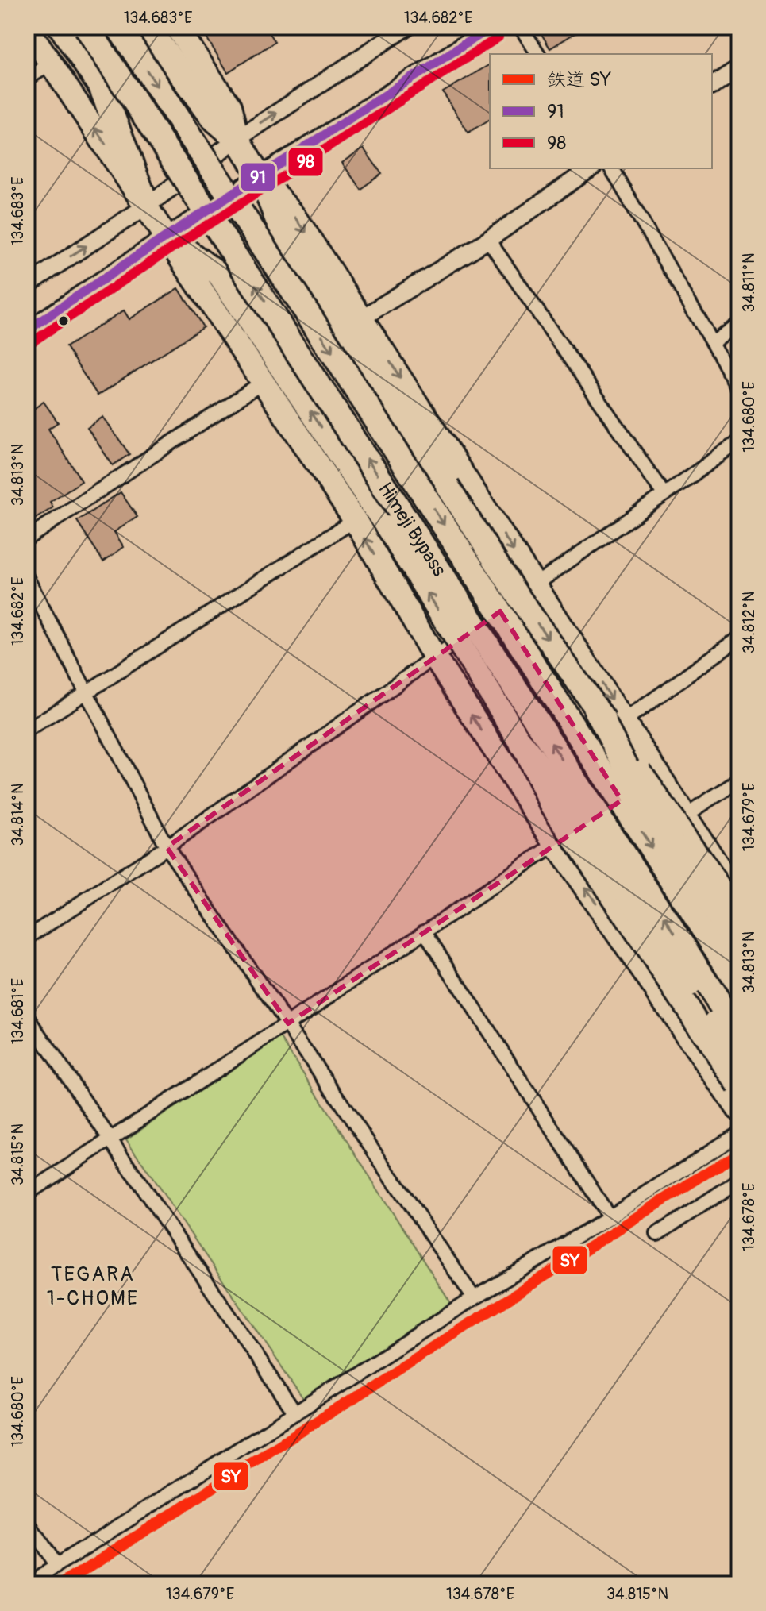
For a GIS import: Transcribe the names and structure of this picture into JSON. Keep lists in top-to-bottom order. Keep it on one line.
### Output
{"streets":{"highway":["Himeji Bypass"]},"districts":["TEGARA 1-CHOME"],"lines":["transit line 91","transit line 98","rail line SY"],"legend":["鉄道 SY","91","98"],"coordinates":["134.683°E","134.682°E","34.811°N","134.680°E","34.813°N","34.812°N","34.814°N","134.679°E","134.681°E","34.815°N","134.678°E"]}
